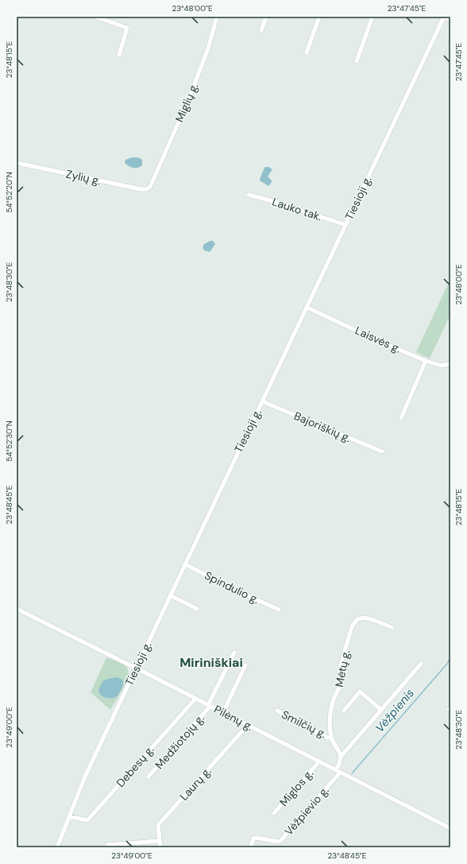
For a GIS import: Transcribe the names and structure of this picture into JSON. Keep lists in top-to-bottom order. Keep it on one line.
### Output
{"streets":{"street":["Miglių g.","Zylių g.","Tiesioji g.","Lauko tak.","Laisvės g.","Bajoriškių g.","Spindulio g.","Mėtų g.","Pilėnų g.","Smilčių g.","Medžiotojų g.","Debesų g.","Laurų g.","Miglos g.","Vėžpievio g."]},"crossings":[["Miglių g.","Zylių g."],["Tiesioji g.","Lauko tak."],["Tiesioji g.","Laisvės g."],["Tiesioji g.","Bajoriškių g."],["Tiesioji g.","Spindulio g."],["Tiesioji g.","Pilėnų g."],["Tiesioji g.","Debesų g."],["Mėtų g.","Smilčių g."],["Pilėnų g.","Medžiotojų g."],["Pilėnų g.","Debesų g."],["Pilėnų g.","Laurų g."],["Pilėnų g.","Miglos g."],["Pilėnų g.","Vėžpievio g."]],"districts":["Miriniškiai"],"water":["Vėžpienis"],"coordinates":["23°48'00\"E","23°47'45\"E","23°48'15\"E","54°52'20\"N","23°48'30\"E","54°52'30\"N","23°48'45\"E","23°49'00\"E"]}
